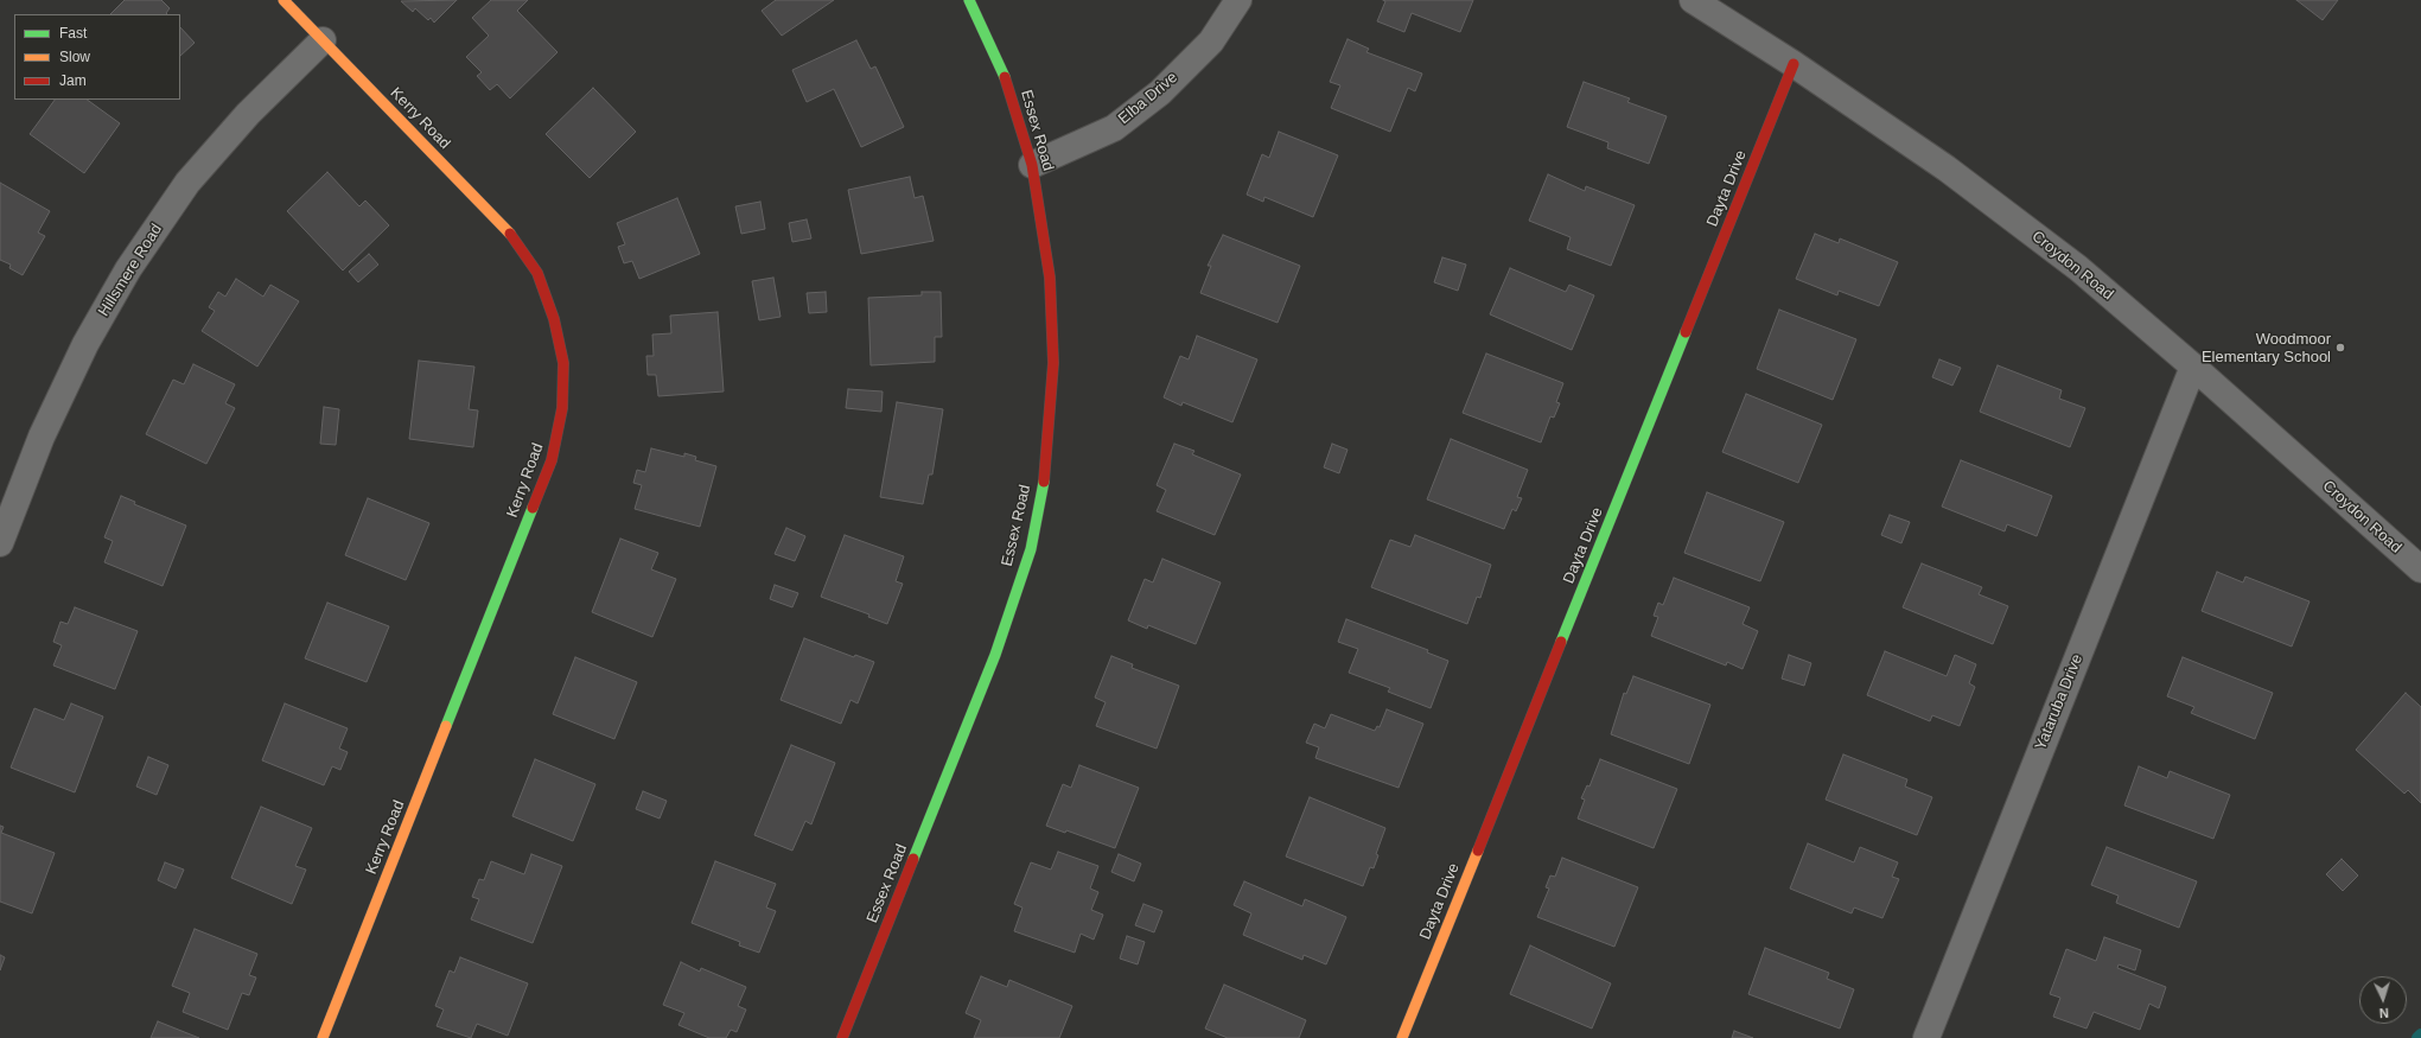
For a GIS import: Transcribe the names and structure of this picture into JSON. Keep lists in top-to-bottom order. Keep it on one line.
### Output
{"streets":{"street":["Elba Drive","Kerry Road","Essex Road","Dayta Drive","Croydon Road","Hillsmere Road","Yataruba Drive"]},"crossings":[["Elba Drive","Essex Road"],["Kerry Road","Hillsmere Road"],["Dayta Drive","Croydon Road"],["Croydon Road","Yataruba Drive"]],"places":["Woodmoor Elementary School"],"legend":["Fast","Slow","Jam"],"north":"bottom"}
